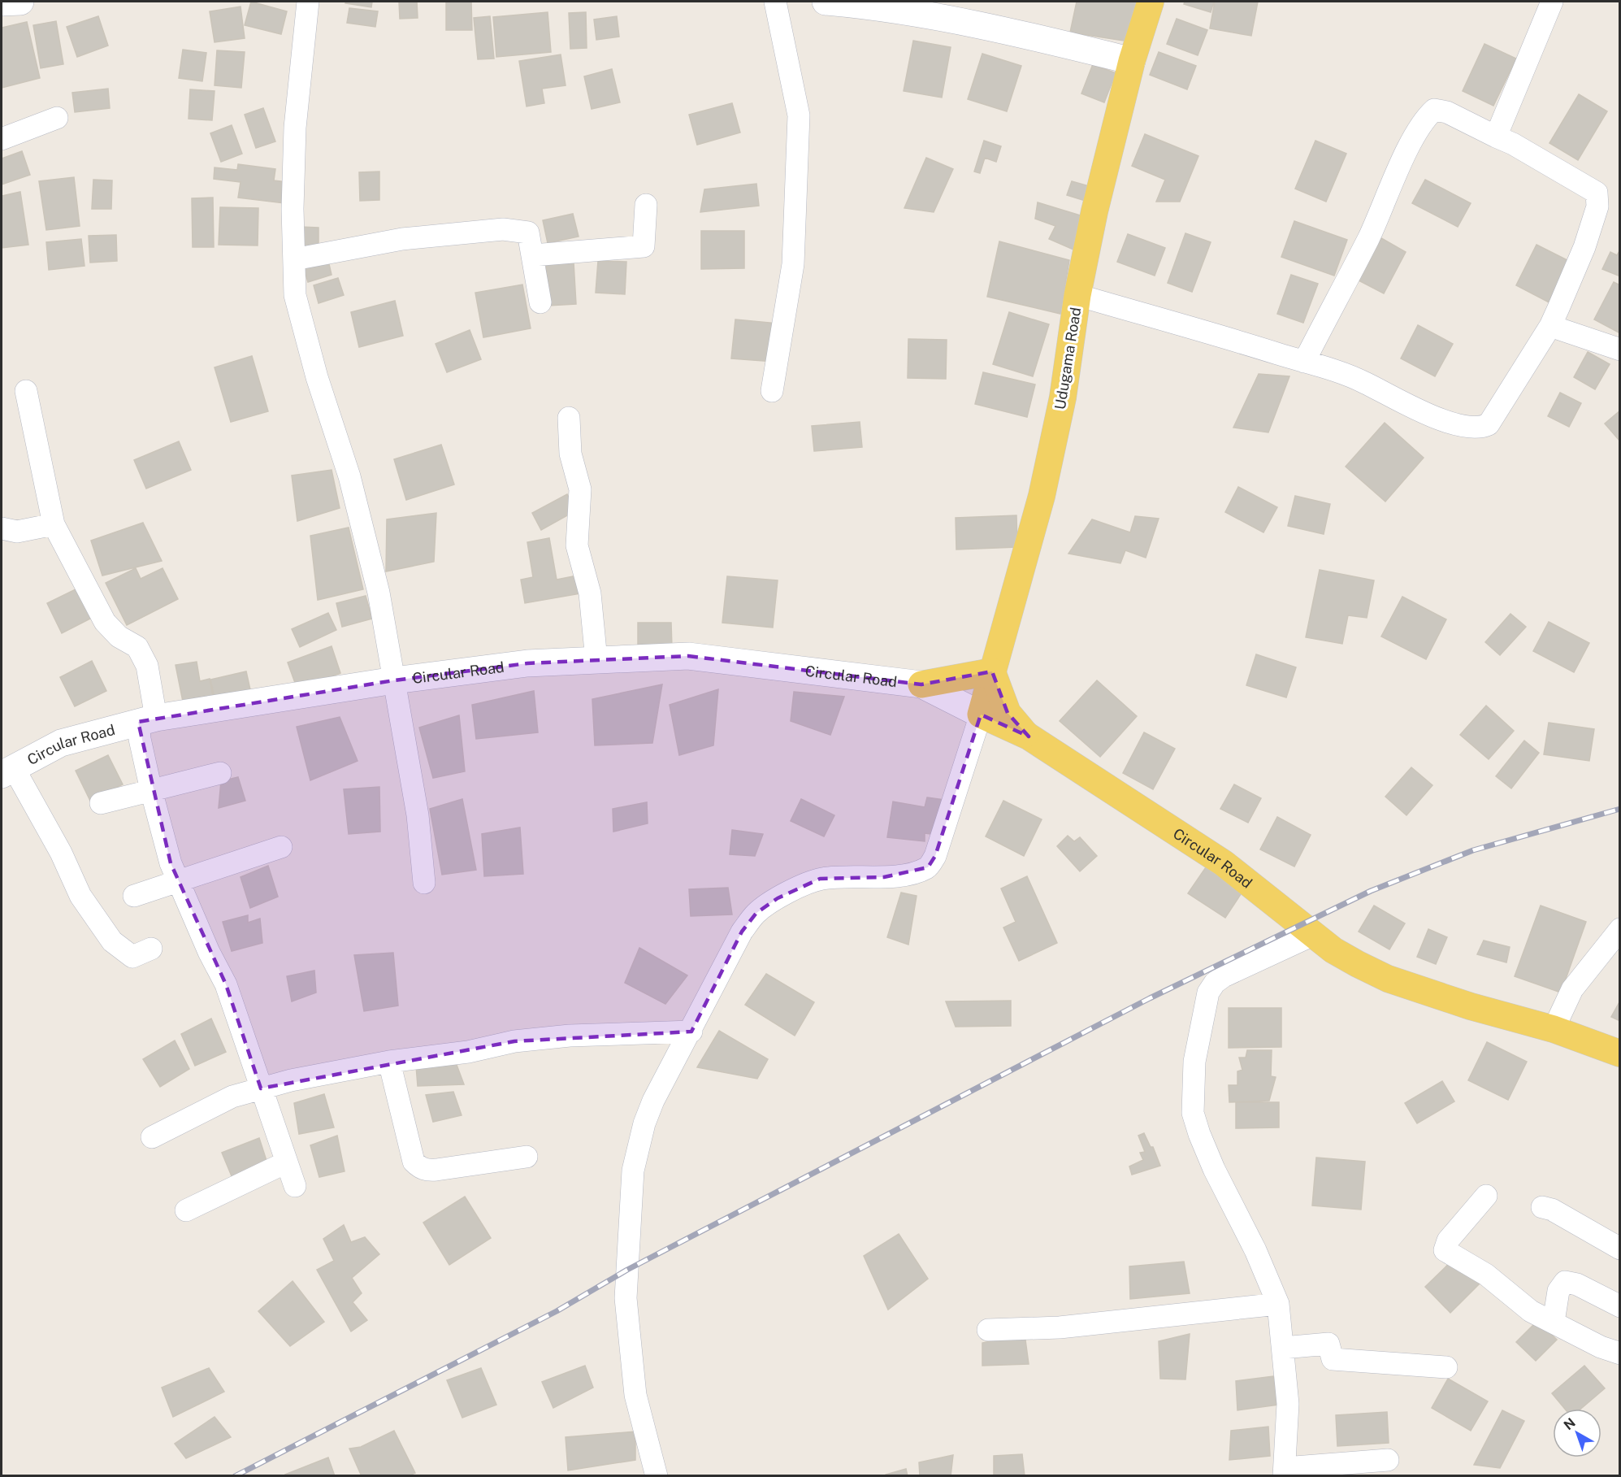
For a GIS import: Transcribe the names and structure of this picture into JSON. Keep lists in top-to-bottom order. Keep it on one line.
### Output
{"streets":{"main road":["Udugama Road","Circular Road"]},"crossings":[["Udugama Road","Circular Road"]],"north":"top left"}
